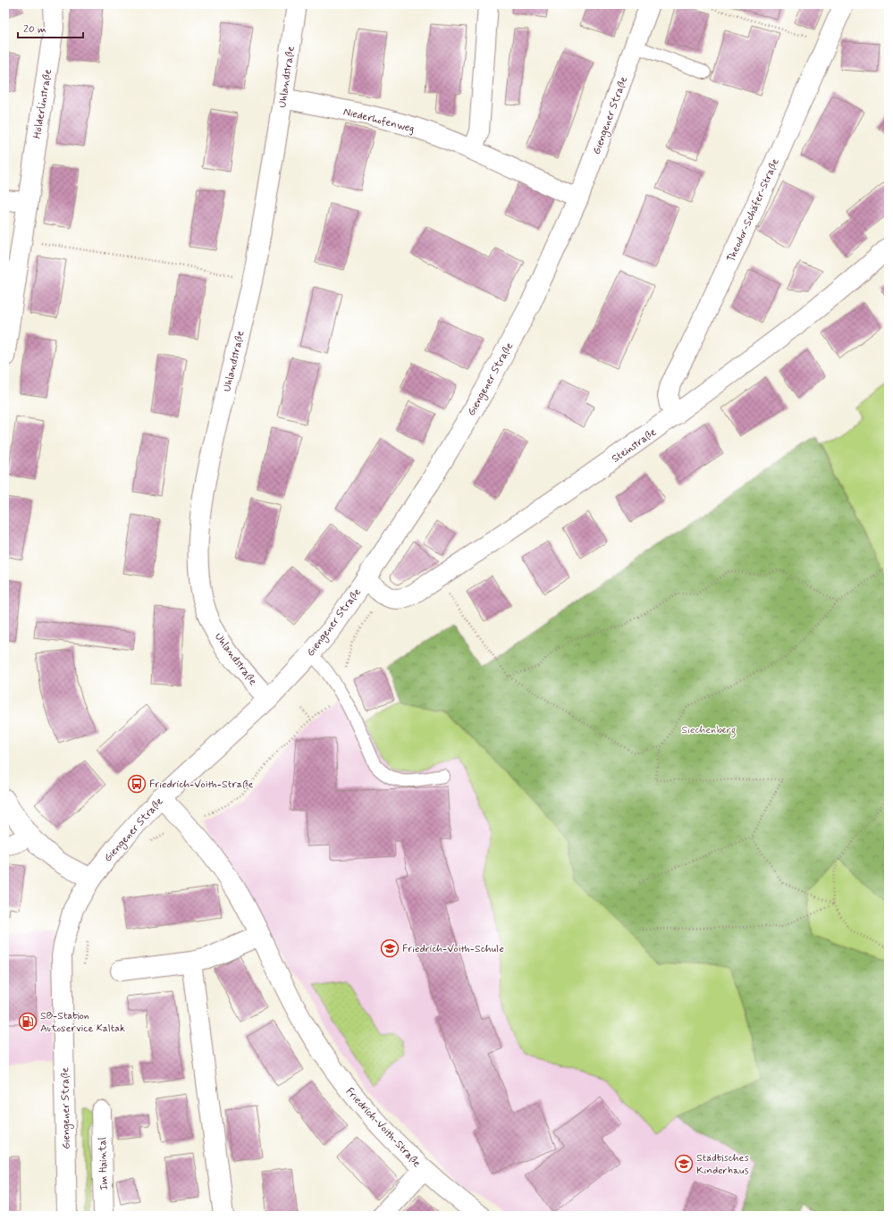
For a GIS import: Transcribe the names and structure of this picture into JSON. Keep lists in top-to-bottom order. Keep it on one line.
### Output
{"streets":{"street":["Uhlandstraße","Hölderlinstraße","Giengener Straße","Niederhofenweg","Theodor-Schäfer-Straße","Steinstraße","Friedrich-Voith-Straße","Im Haintal"]},"crossings":[["Uhlandstraße","Giengener Straße"],["Uhlandstraße","Niederhofenweg"],["Giengener Straße","Niederhofenweg"],["Giengener Straße","Steinstraße"],["Giengener Straße","Friedrich-Voith-Straße"],["Theodor-Schäfer-Straße","Steinstraße"]],"parks":["Siechenberg"],"places":{"bus stop":["Friedrich-Voith-Straße"],"school or university":["Friedrich-Voith-Schule","Städtisches Kinderhaus"],"fuel station":["SB-Station Autoservice Kaltak"]},"scale_bar":"20 m"}
